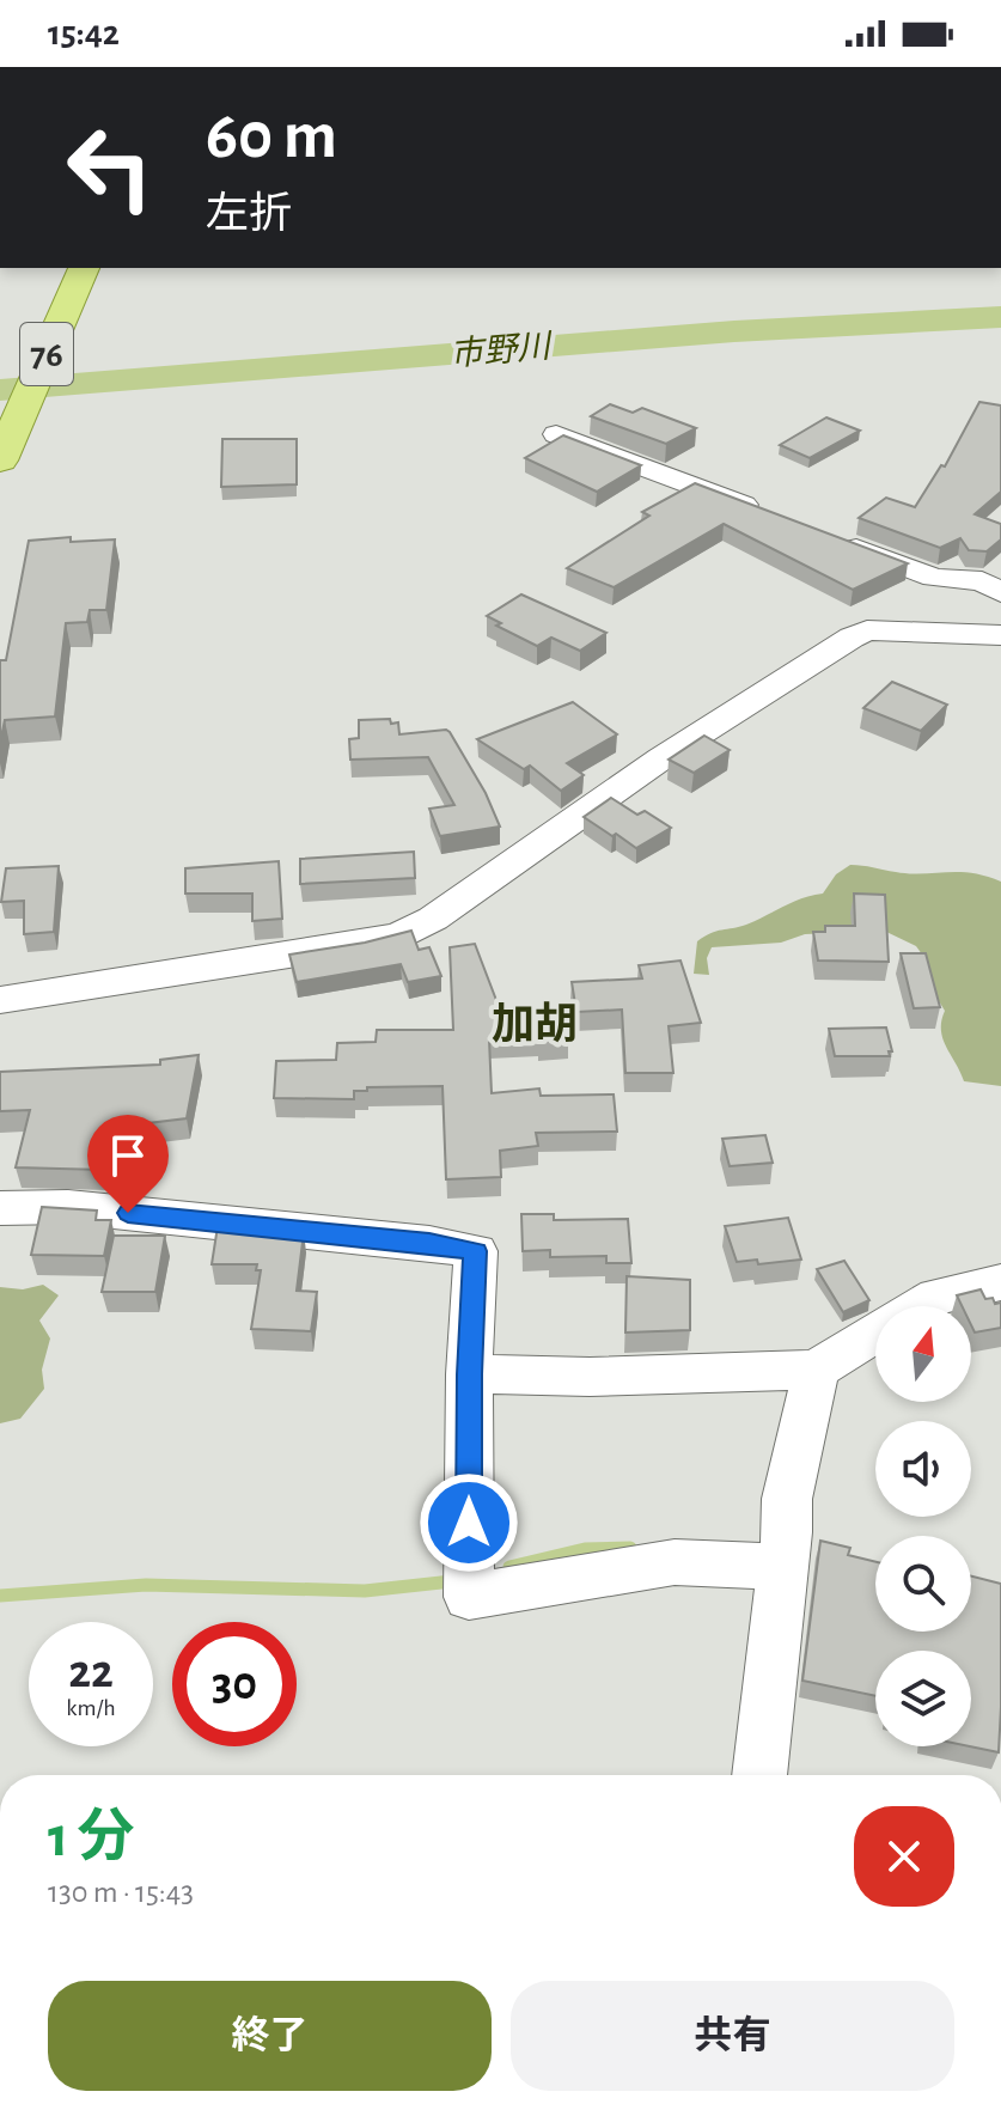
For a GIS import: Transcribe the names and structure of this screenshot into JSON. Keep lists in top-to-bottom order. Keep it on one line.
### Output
{"streets":{"main road":["76"]},"districts":["加胡"],"water":["市野川"],"north":"top","page":{"status":"15:42","turn":["60 m","左折"],"speed":"22 km/h","limit":"30","heading":["1 分","130 m · 15:43"],"buttons":["終了","共有"]}}
